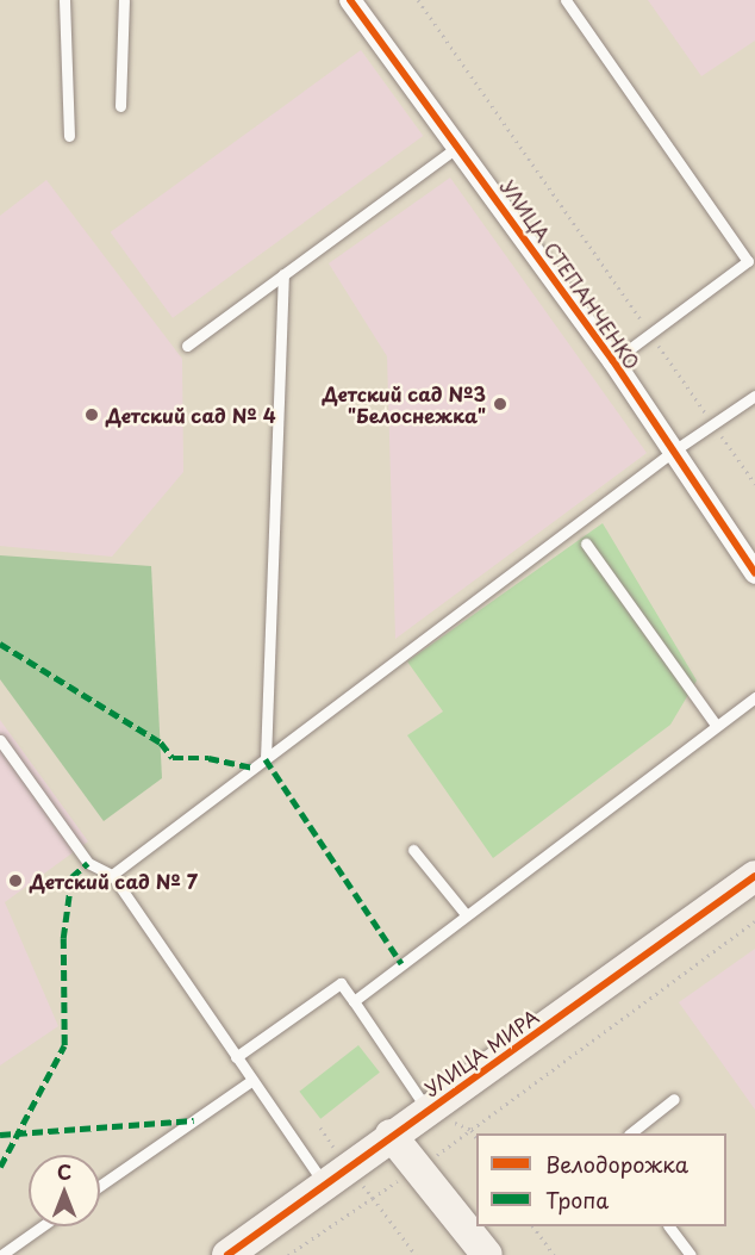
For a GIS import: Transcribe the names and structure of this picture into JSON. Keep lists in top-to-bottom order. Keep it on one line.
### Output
{"streets":{"street":["УЛИЦА СТЕПАНЧЕНКО","УЛИЦА МИРА"]},"places":["Детский сад №3 \"Белоснежка\"","Детский сад № 4","Детский сад № 7"],"legend":["Велодорожка","Тропа"],"north":"top"}
